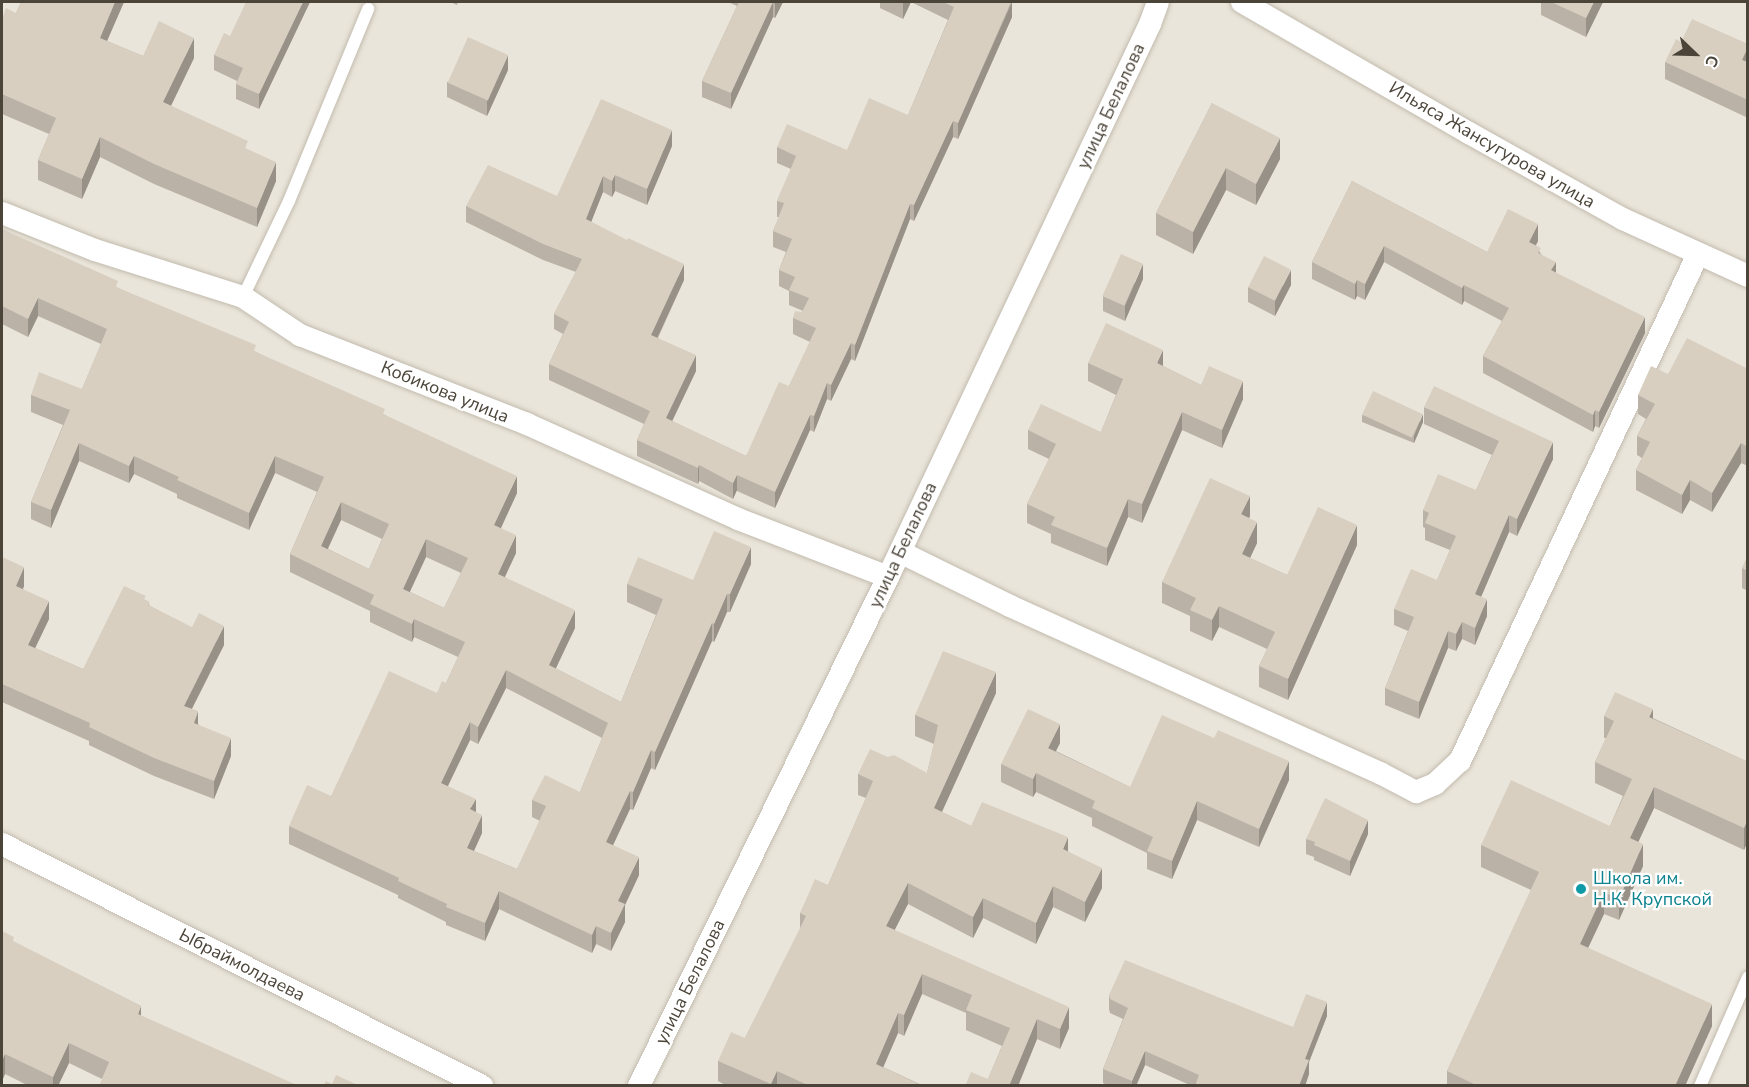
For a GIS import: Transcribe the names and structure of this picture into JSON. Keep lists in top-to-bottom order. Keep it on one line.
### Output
{"streets":{"street":["улица Белалова","Ильяса Жансугурова улица","Кобикова улица","Ыбраймолдаева"]},"crossings":[["улица Белалова","Кобикова улица"]],"places":["Школа им. Н.К. Крупской"],"north":"bottom right"}
